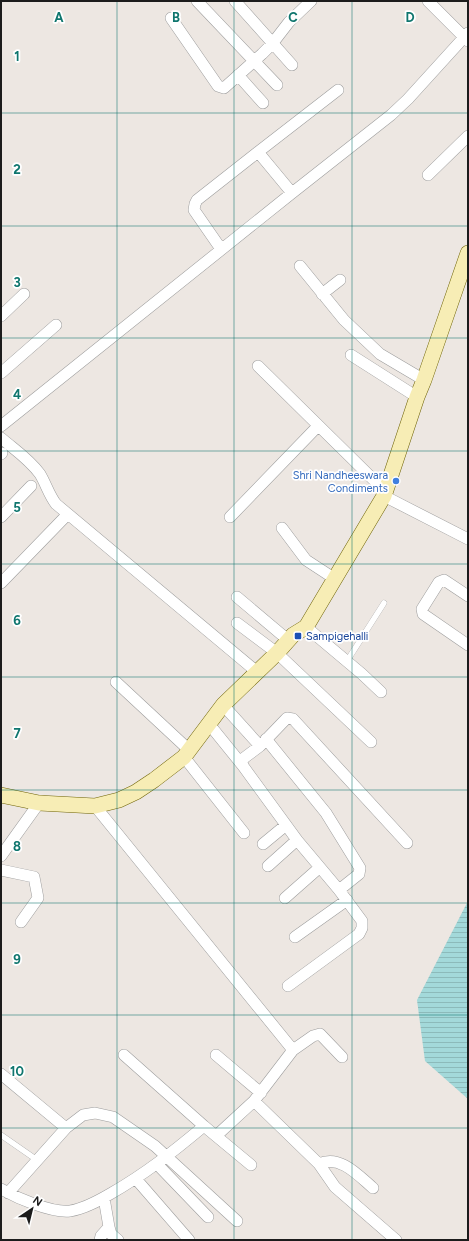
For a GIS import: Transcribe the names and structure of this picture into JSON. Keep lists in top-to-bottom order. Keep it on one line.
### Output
{"places":{"other":["Shri Nandheeswara Condiments"],"transit":["Sampigehalli"]},"north":"top right","grid":{"columns":["A","B","C","D"],"rows":["1","2","3","4","5","6","7","8","9","10"]}}
